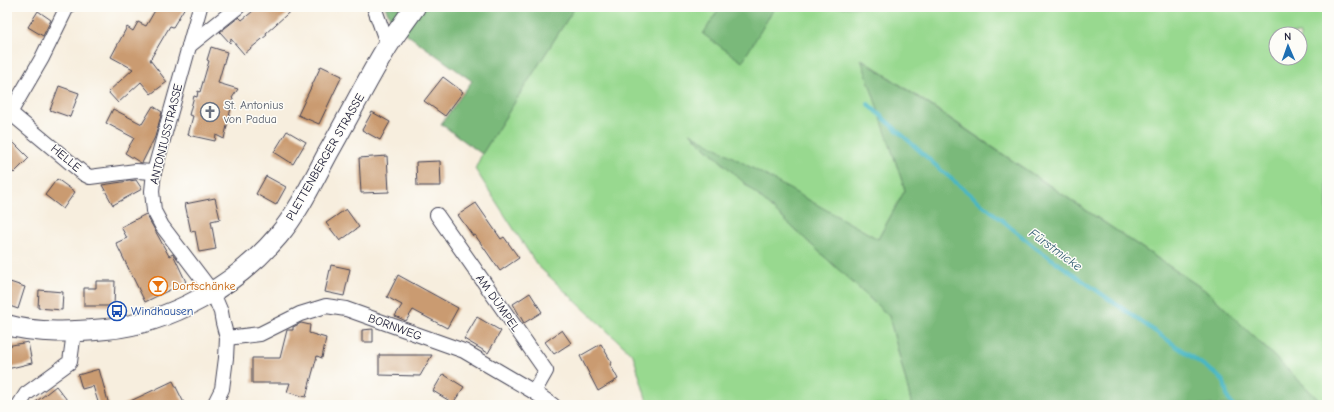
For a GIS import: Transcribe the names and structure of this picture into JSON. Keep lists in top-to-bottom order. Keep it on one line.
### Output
{"streets":{"main road":["PLETTENBERGER STRASSE"],"street":["ANTONIUSSTRASSE","HELLE","AM DÜMPEL","BORNWEG"]},"crossings":[["ANTONIUSSTRASSE","PLETTENBERGER STRASSE"],["ANTONIUSSTRASSE","HELLE"],["ANTONIUSSTRASSE","BORNWEG"],["AM DÜMPEL","BORNWEG"]],"water":["Fürstmicke"],"places":{"church":["St. Antonius von Padua"],"bar":["Dorfschänke"],"bus stop":["Windhausen"]},"north":"top"}
